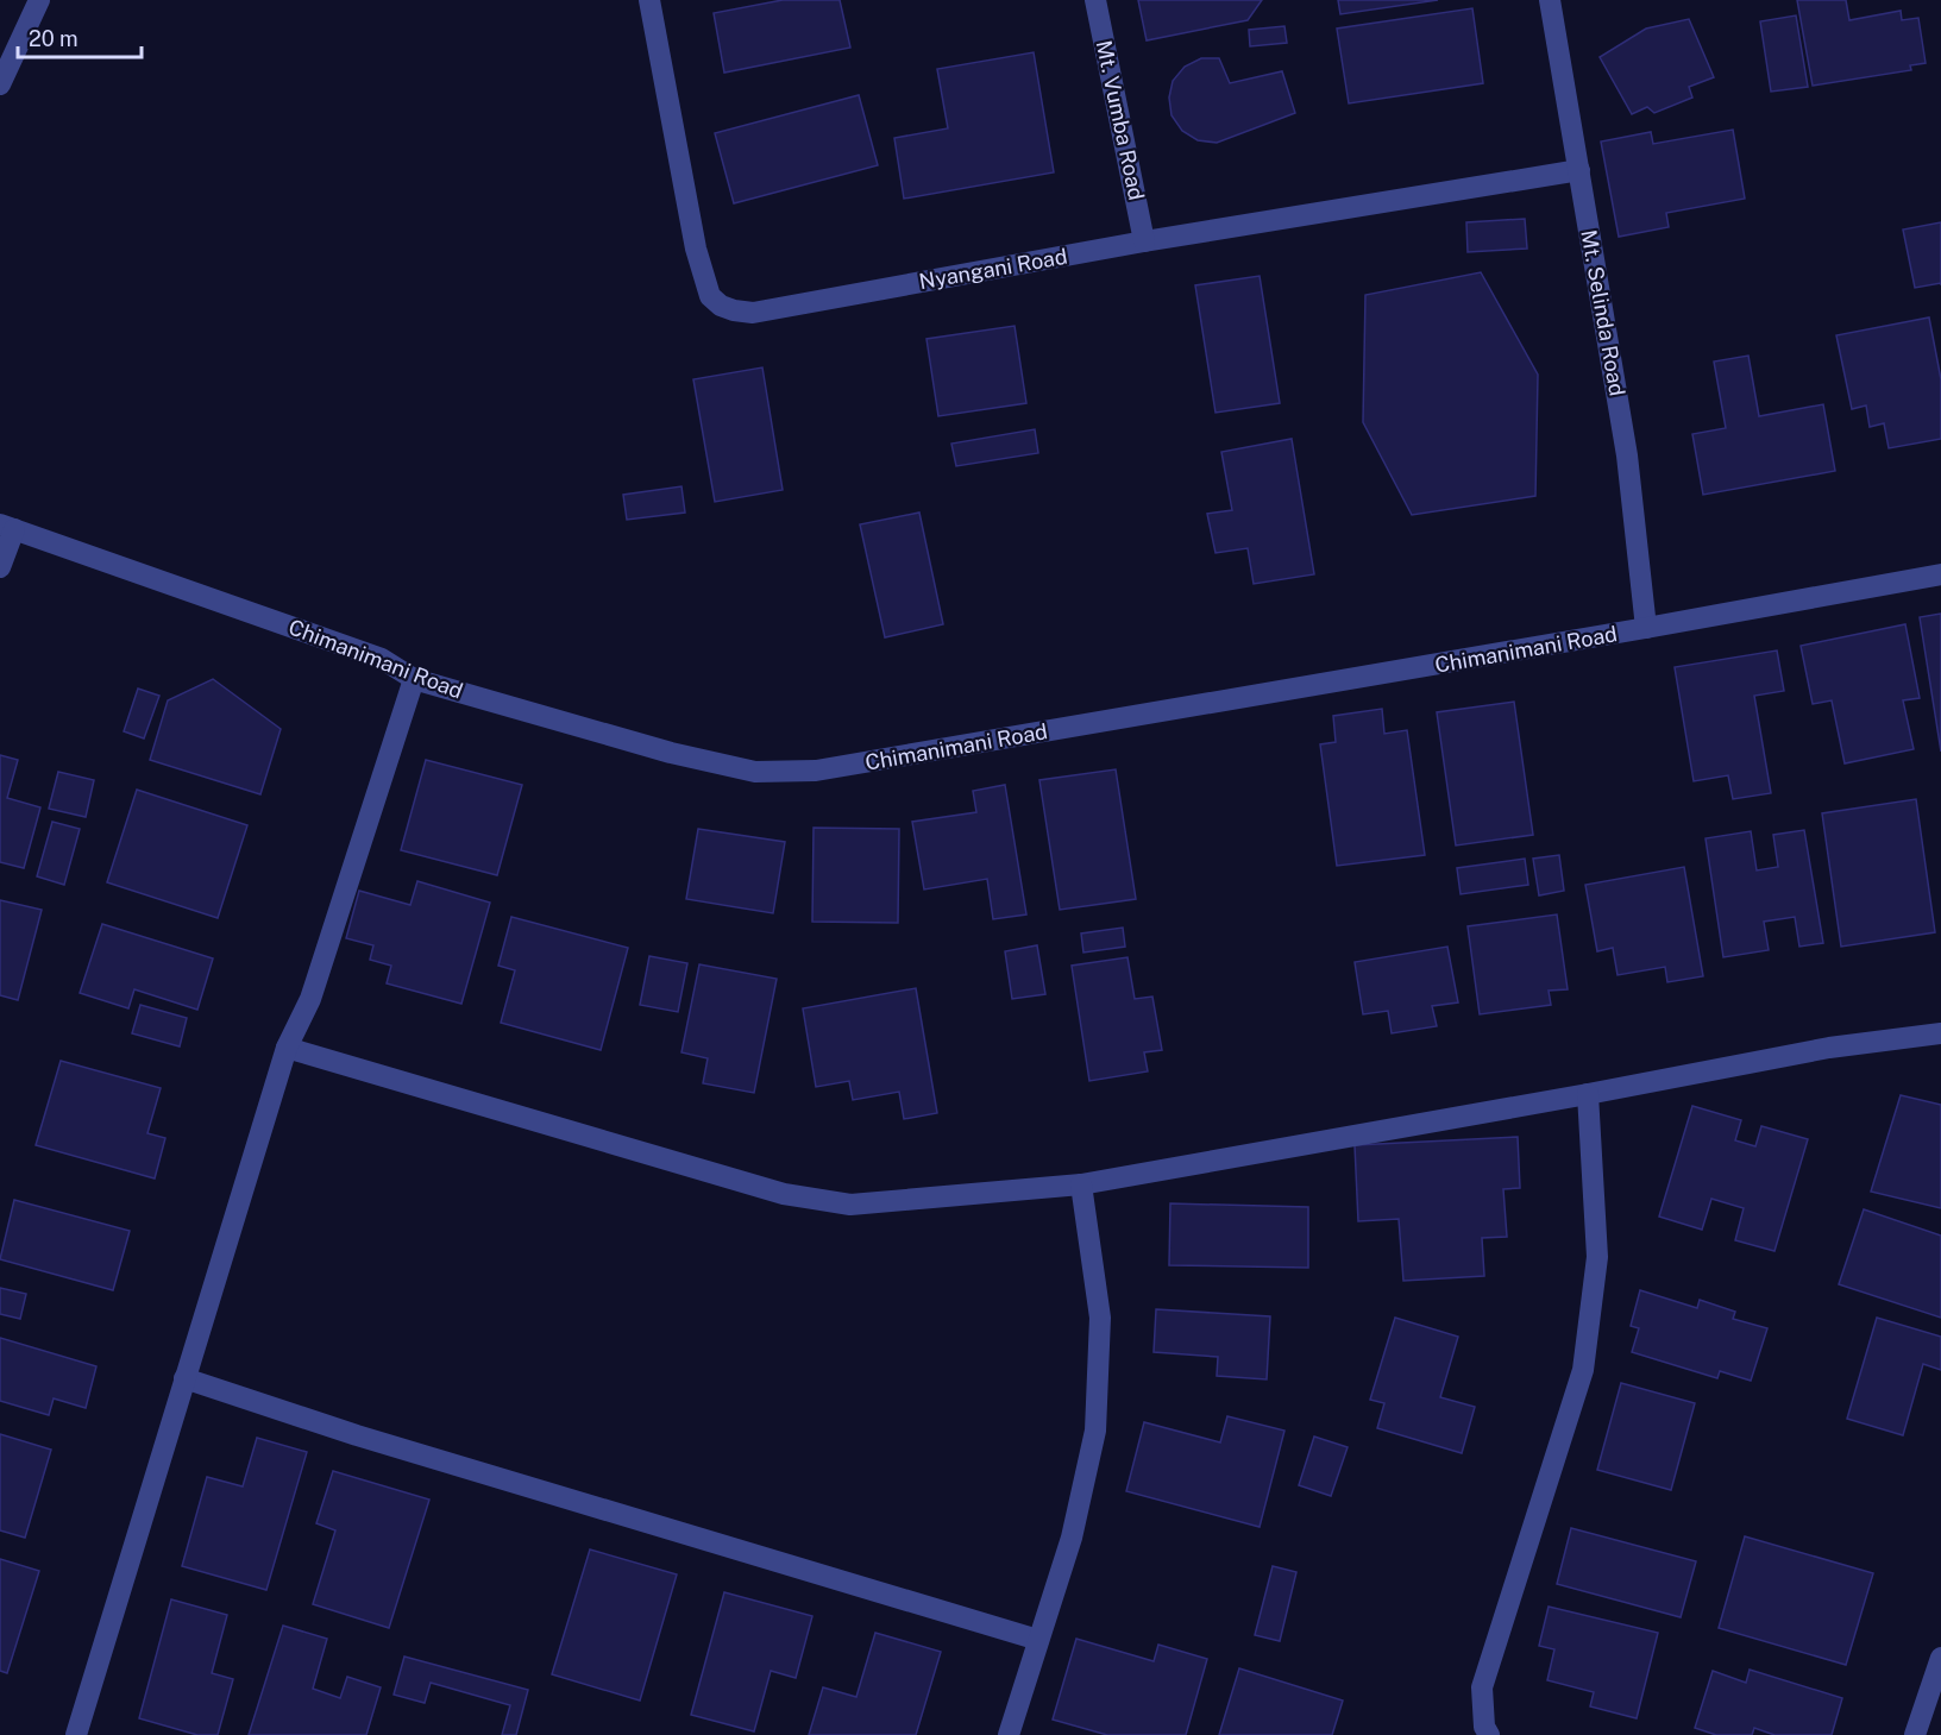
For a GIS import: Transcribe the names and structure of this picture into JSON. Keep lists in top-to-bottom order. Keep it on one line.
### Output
{"streets":{"street":["Mt. Vumba Road","Nyangani Road","Mt. Selinda Road","Chimanimani Road"]},"crossings":[["Mt. Vumba Road","Nyangani Road"],["Nyangani Road","Mt. Selinda Road"],["Mt. Selinda Road","Chimanimani Road"]],"scale_bar":"20 m"}
